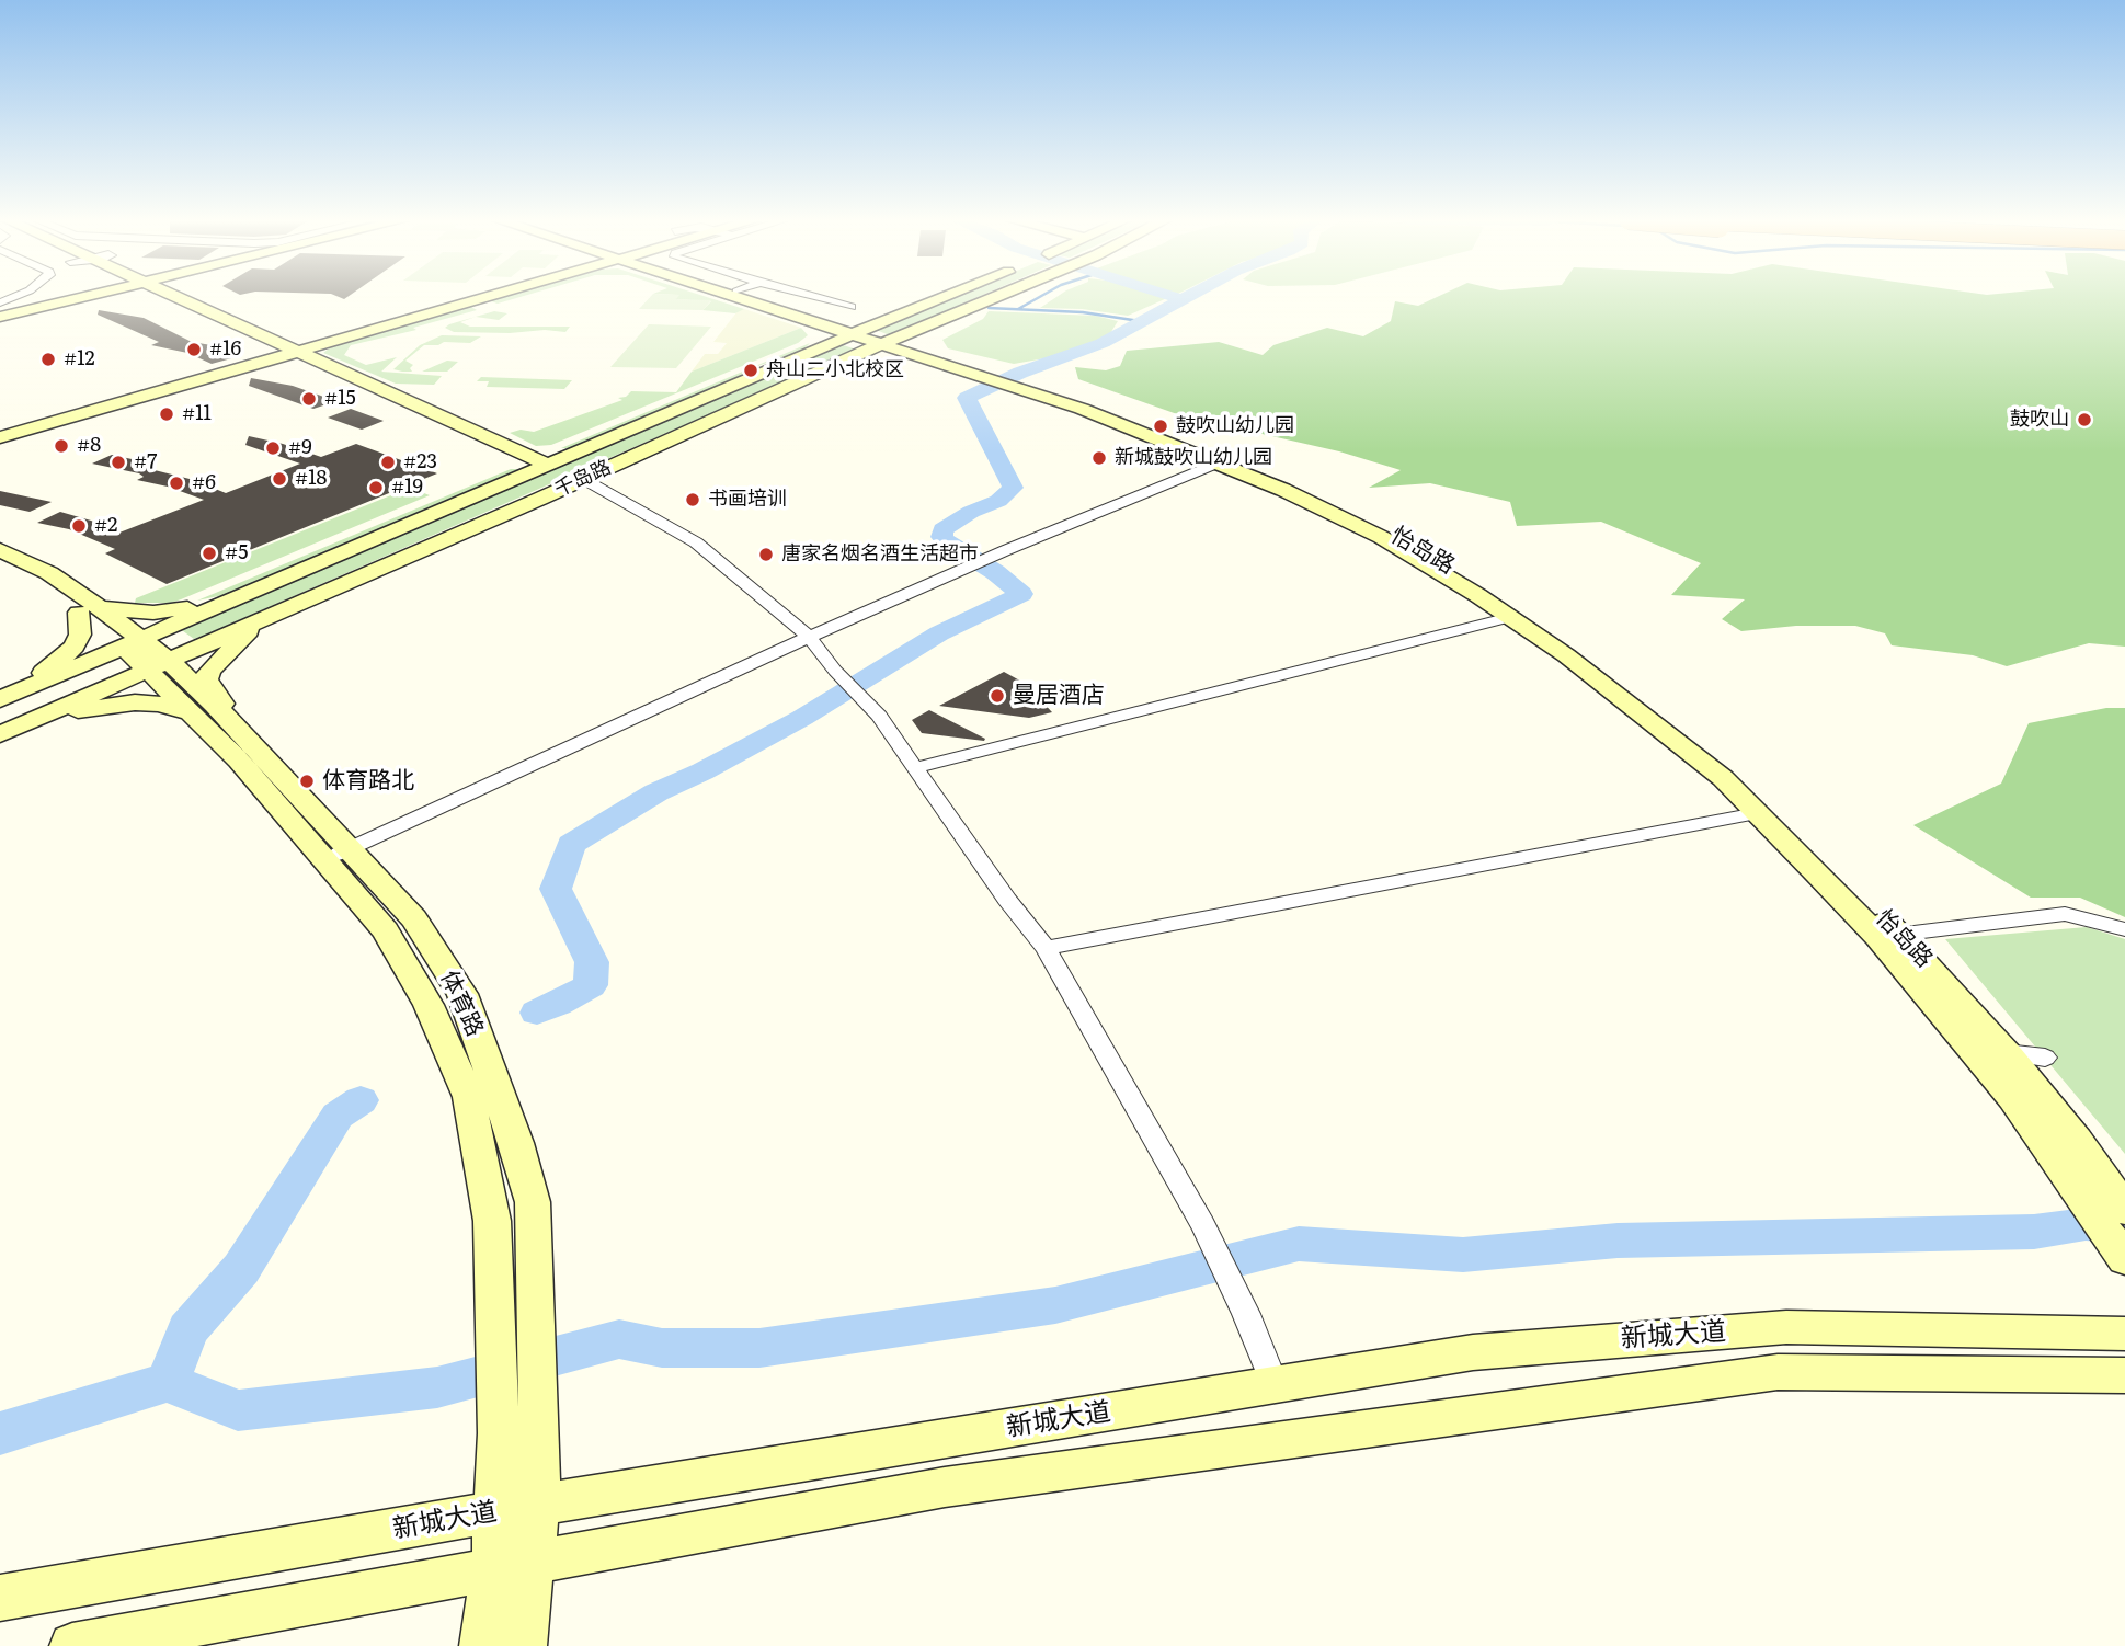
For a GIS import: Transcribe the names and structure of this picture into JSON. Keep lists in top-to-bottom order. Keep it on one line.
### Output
{"streets":{"street":["千岛路","怡岛路","体育路","新城大道"]},"crossings":[["千岛路","体育路"],["体育路","新城大道"]],"places":["#16","#12","舟山二小北校区","#15","#11","鼓吹山","鼓吹山幼儿园","#8","#9","新城鼓吹山幼儿园","#7","#23","#18","#6","#19","书画培训","#2","#5","唐家名烟名酒生活超市","曼居酒店","体育路北"]}
